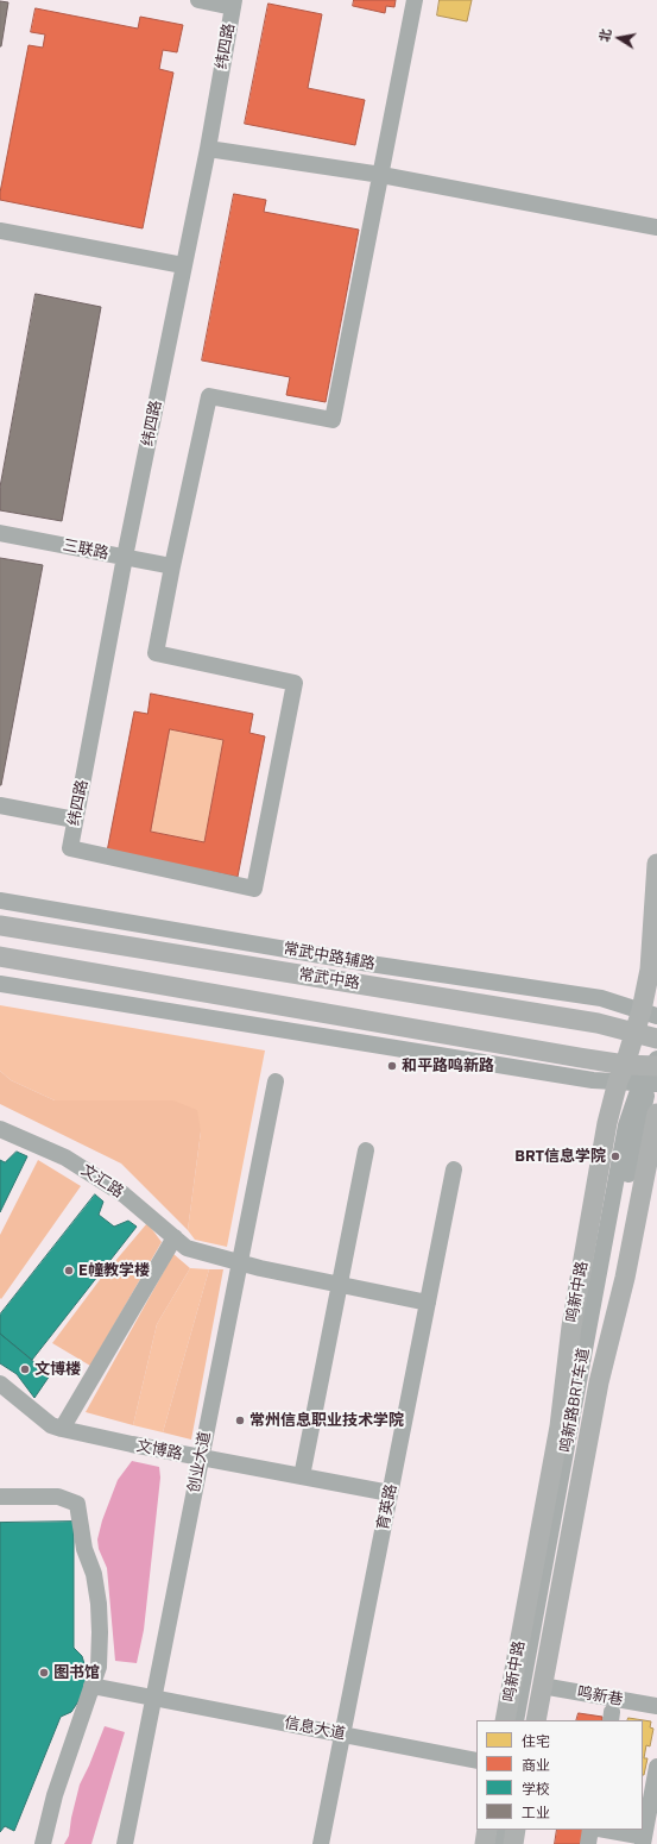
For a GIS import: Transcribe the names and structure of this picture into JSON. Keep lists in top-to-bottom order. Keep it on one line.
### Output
{"streets":{"main road":["常武中路","鸣新中路"],"street":["纬四路","三联路","常武中路辅路","文汇路","鸣新路BRT车道","文博路","创业大道","育英路","鸣新巷","信息大道"]},"crossings":[["纬四路","三联路"],["常武中路辅路","鸣新中路"],["常武中路","鸣新中路"],["文汇路","创业大道"],["文汇路","育英路"],["鸣新中路","鸣新巷"],["文博路","创业大道"],["文博路","育英路"],["创业大道","信息大道"],["育英路","信息大道"]],"places":["和平路鸣新路","BRT信息学院","E幢教学楼","文博楼","常州信息职业技术学院","图书馆"],"legend":["住宅","商业","学校","工业"],"north":"left"}
